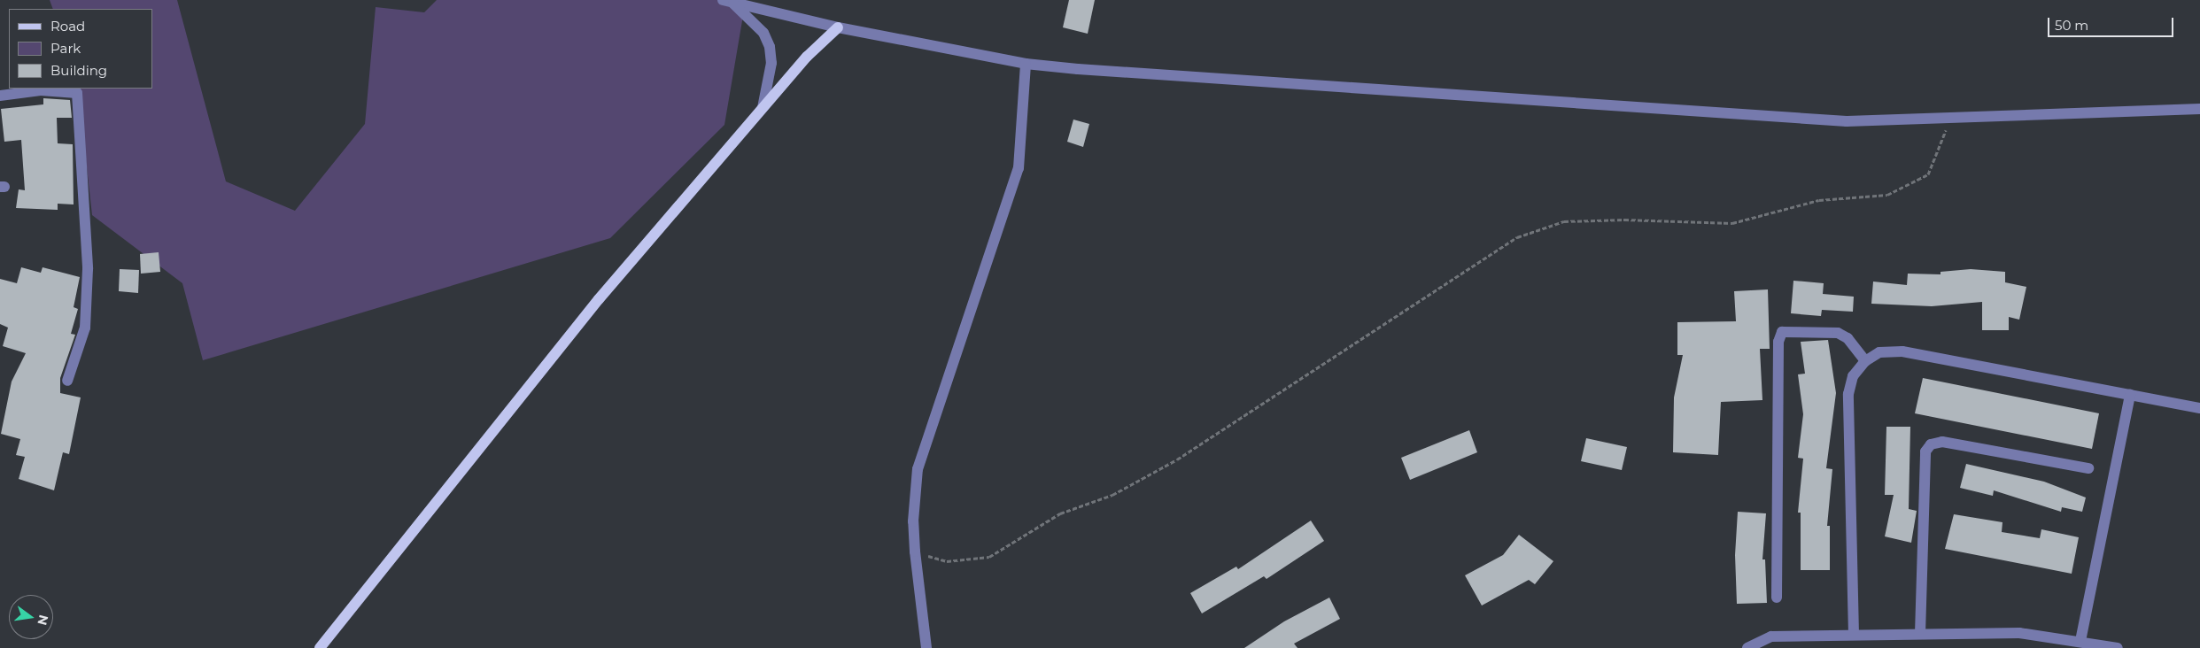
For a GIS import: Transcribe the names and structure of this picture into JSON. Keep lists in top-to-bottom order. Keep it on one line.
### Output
{"legend":["Road","Park","Building"],"scale_bar":"50 m","north":"right"}
